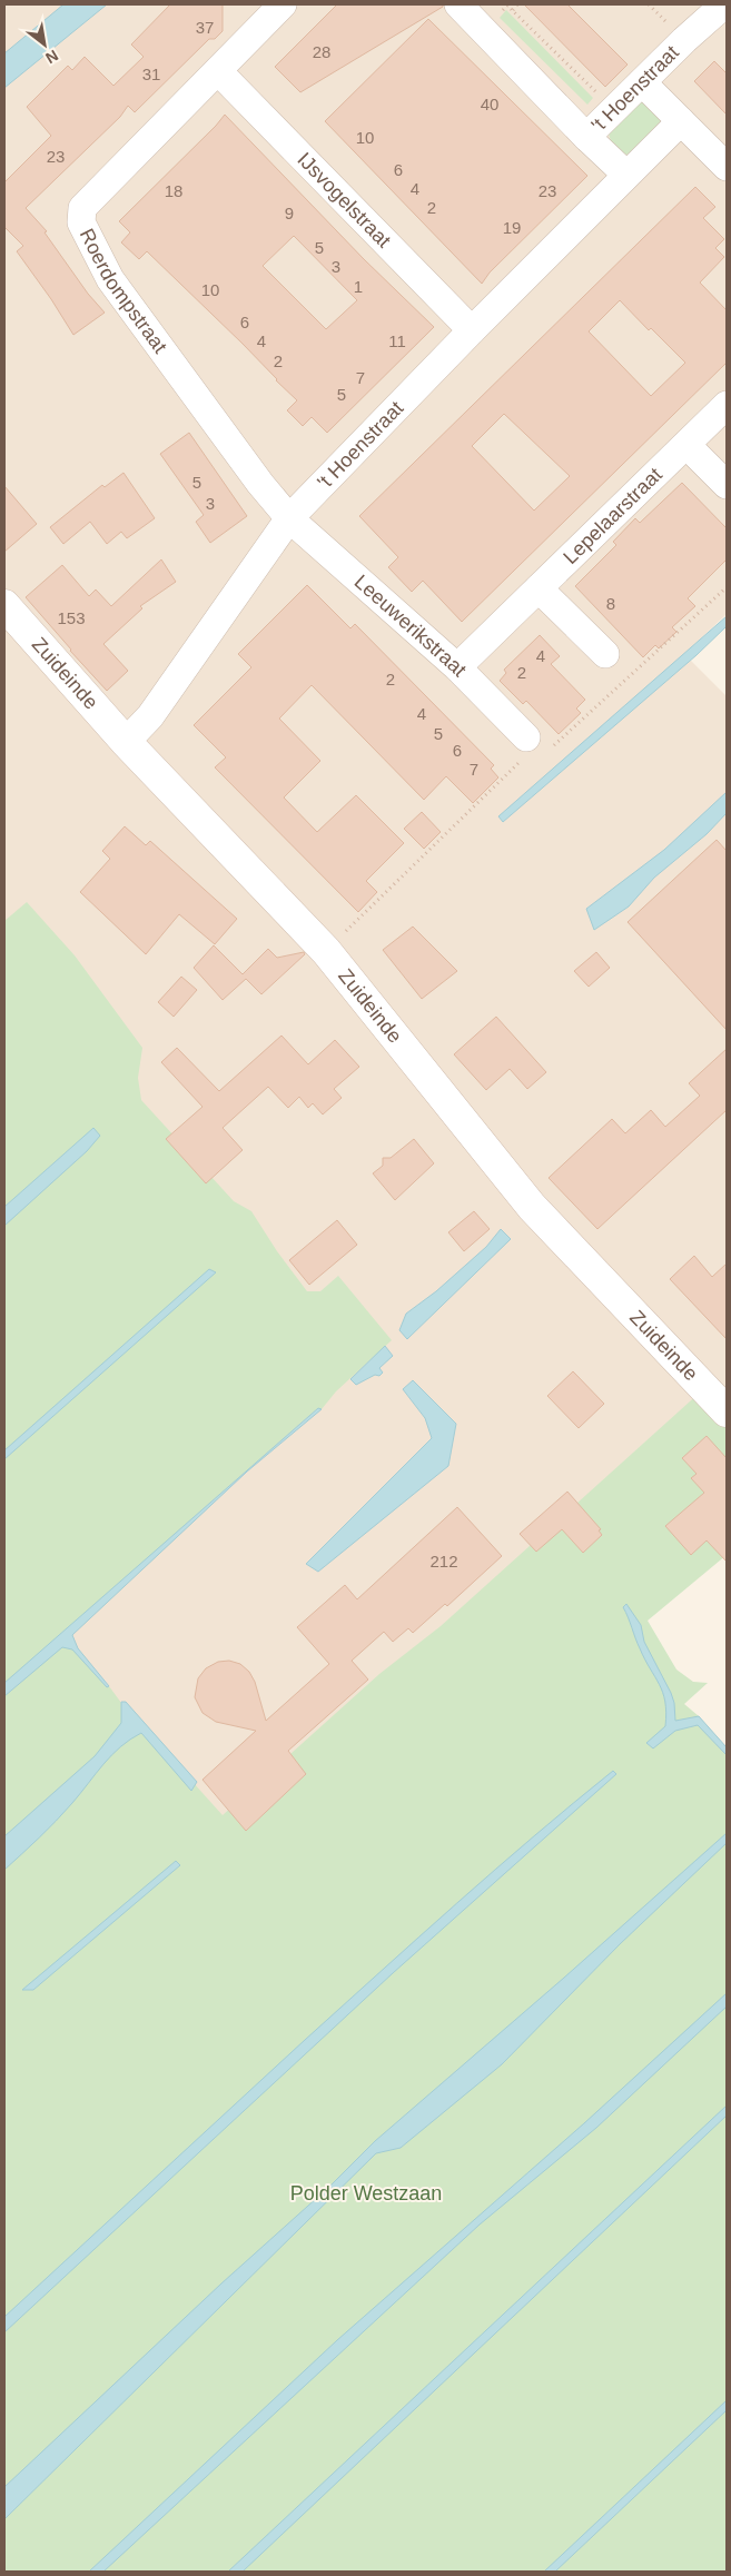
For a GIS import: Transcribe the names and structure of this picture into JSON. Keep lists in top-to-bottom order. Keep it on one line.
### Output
{"streets":{"street":["'t Hoenstraat","IJsvogelstraat","Roerdompstraat","Lepelaarstraat","Leeuwerikstraat","Zuideinde"]},"crossings":[["'t Hoenstraat","IJsvogelstraat"],["'t Hoenstraat","Roerdompstraat"],["'t Hoenstraat","Leeuwerikstraat"],["'t Hoenstraat","Zuideinde"],["IJsvogelstraat","Roerdompstraat"],["Roerdompstraat","Leeuwerikstraat"],["Lepelaarstraat","Leeuwerikstraat"]],"parks":["Polder Westzaan"],"house_numbers":["37","28","31","40","10","23","6","4","18","23","2","9","19","5","3","1","10","6","4","11","2","7","5","5","3","8","153","4","2","2","4","5","6","7","212"],"north":"bottom right"}
